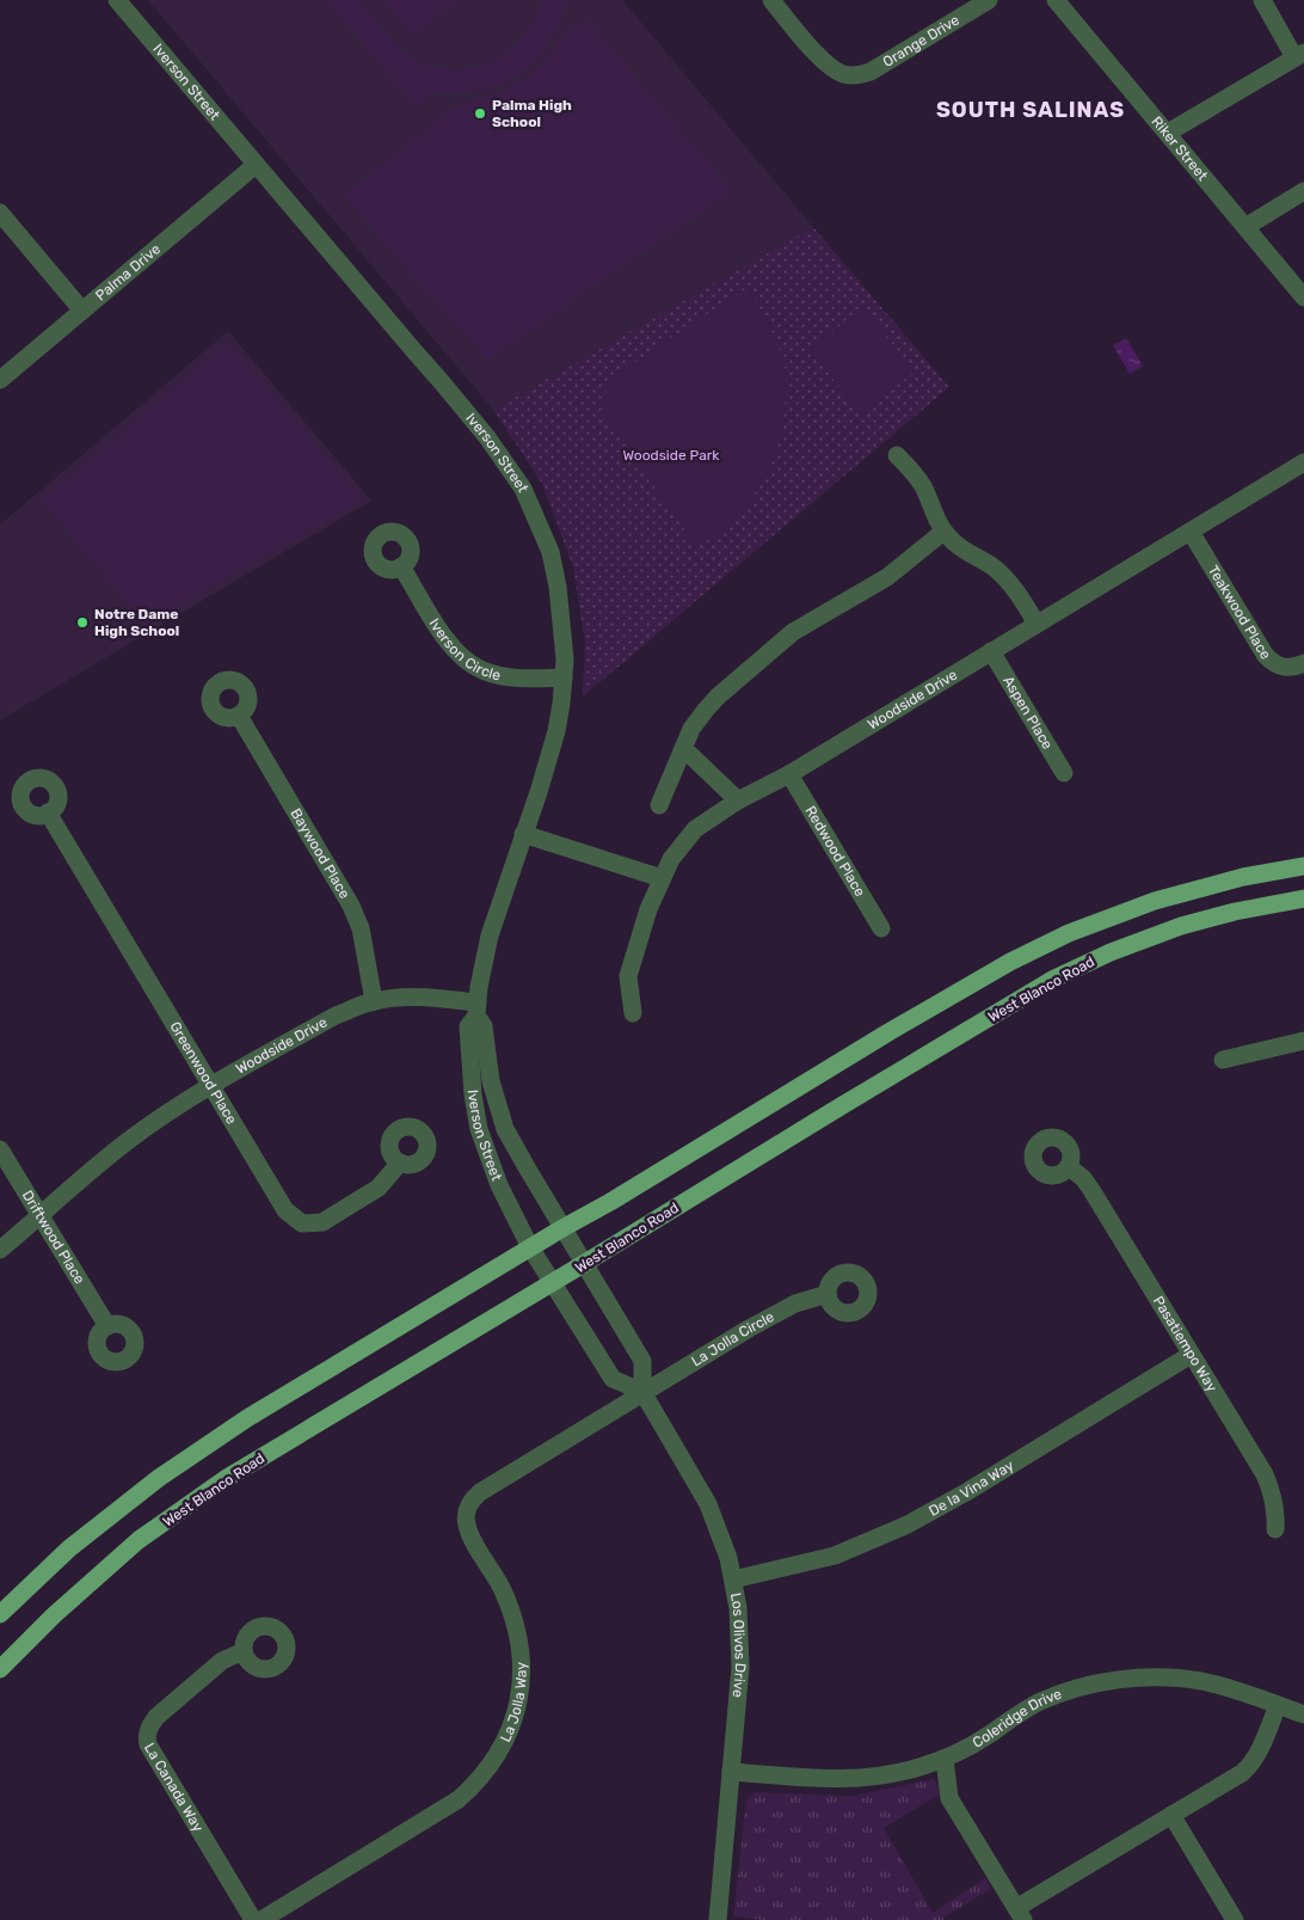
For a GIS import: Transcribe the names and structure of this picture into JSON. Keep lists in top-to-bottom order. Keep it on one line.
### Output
{"streets":{"main road":["West Blanco Road"],"street":["Orange Drive","Iverson Street","Riker Street","Palma Drive","Teakwood Place","Iverson Circle","Woodside Drive","Aspen Place","Redwood Place","Baywood Place","Greenwood Place","Driftwood Place","La Jolla Circle","Pasatiempo Way","De la Vina Way","Los Olivos Drive","La Jolla Way","Coleridge Drive","La Canada Way"]},"crossings":[["Iverson Street","Palma Drive"],["Iverson Street","Iverson Circle"],["Iverson Street","Woodside Drive"],["Iverson Street","West Blanco Road"],["Teakwood Place","Woodside Drive"],["Woodside Drive","Aspen Place"],["Woodside Drive","Redwood Place"],["Woodside Drive","Baywood Place"],["Woodside Drive","Greenwood Place"],["Woodside Drive","Driftwood Place"],["La Jolla Circle","Los Olivos Drive"],["La Jolla Circle","La Jolla Way"],["Pasatiempo Way","De la Vina Way"],["De la Vina Way","Los Olivos Drive"],["Los Olivos Drive","La Jolla Way"],["Los Olivos Drive","Coleridge Drive"]],"districts":["SOUTH SALINAS"],"parks":["Woodside Park"],"places":["Palma High School","Notre Dame High School"]}
